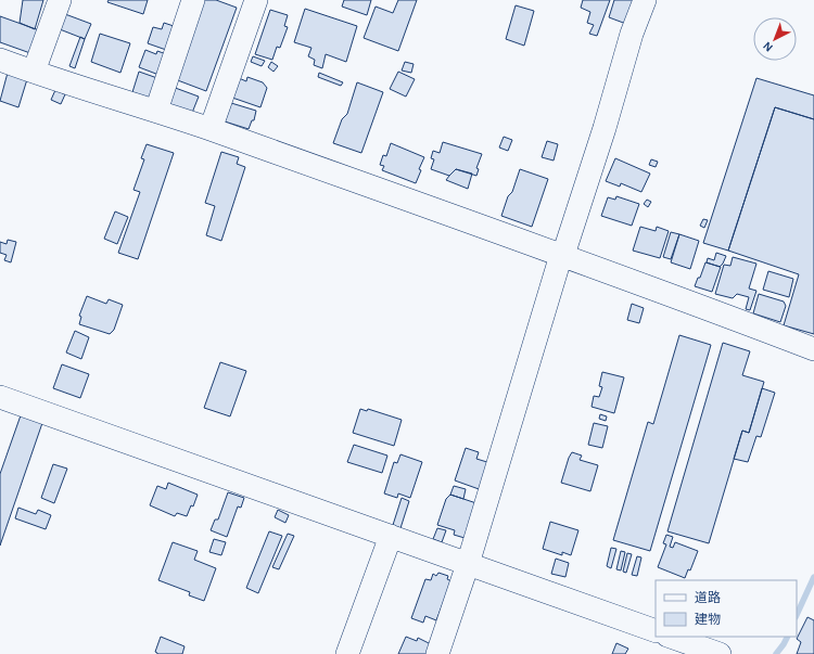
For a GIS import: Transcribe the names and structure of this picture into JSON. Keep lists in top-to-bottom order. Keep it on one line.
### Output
{"legend":["道路","建物"],"north":"bottom left"}
